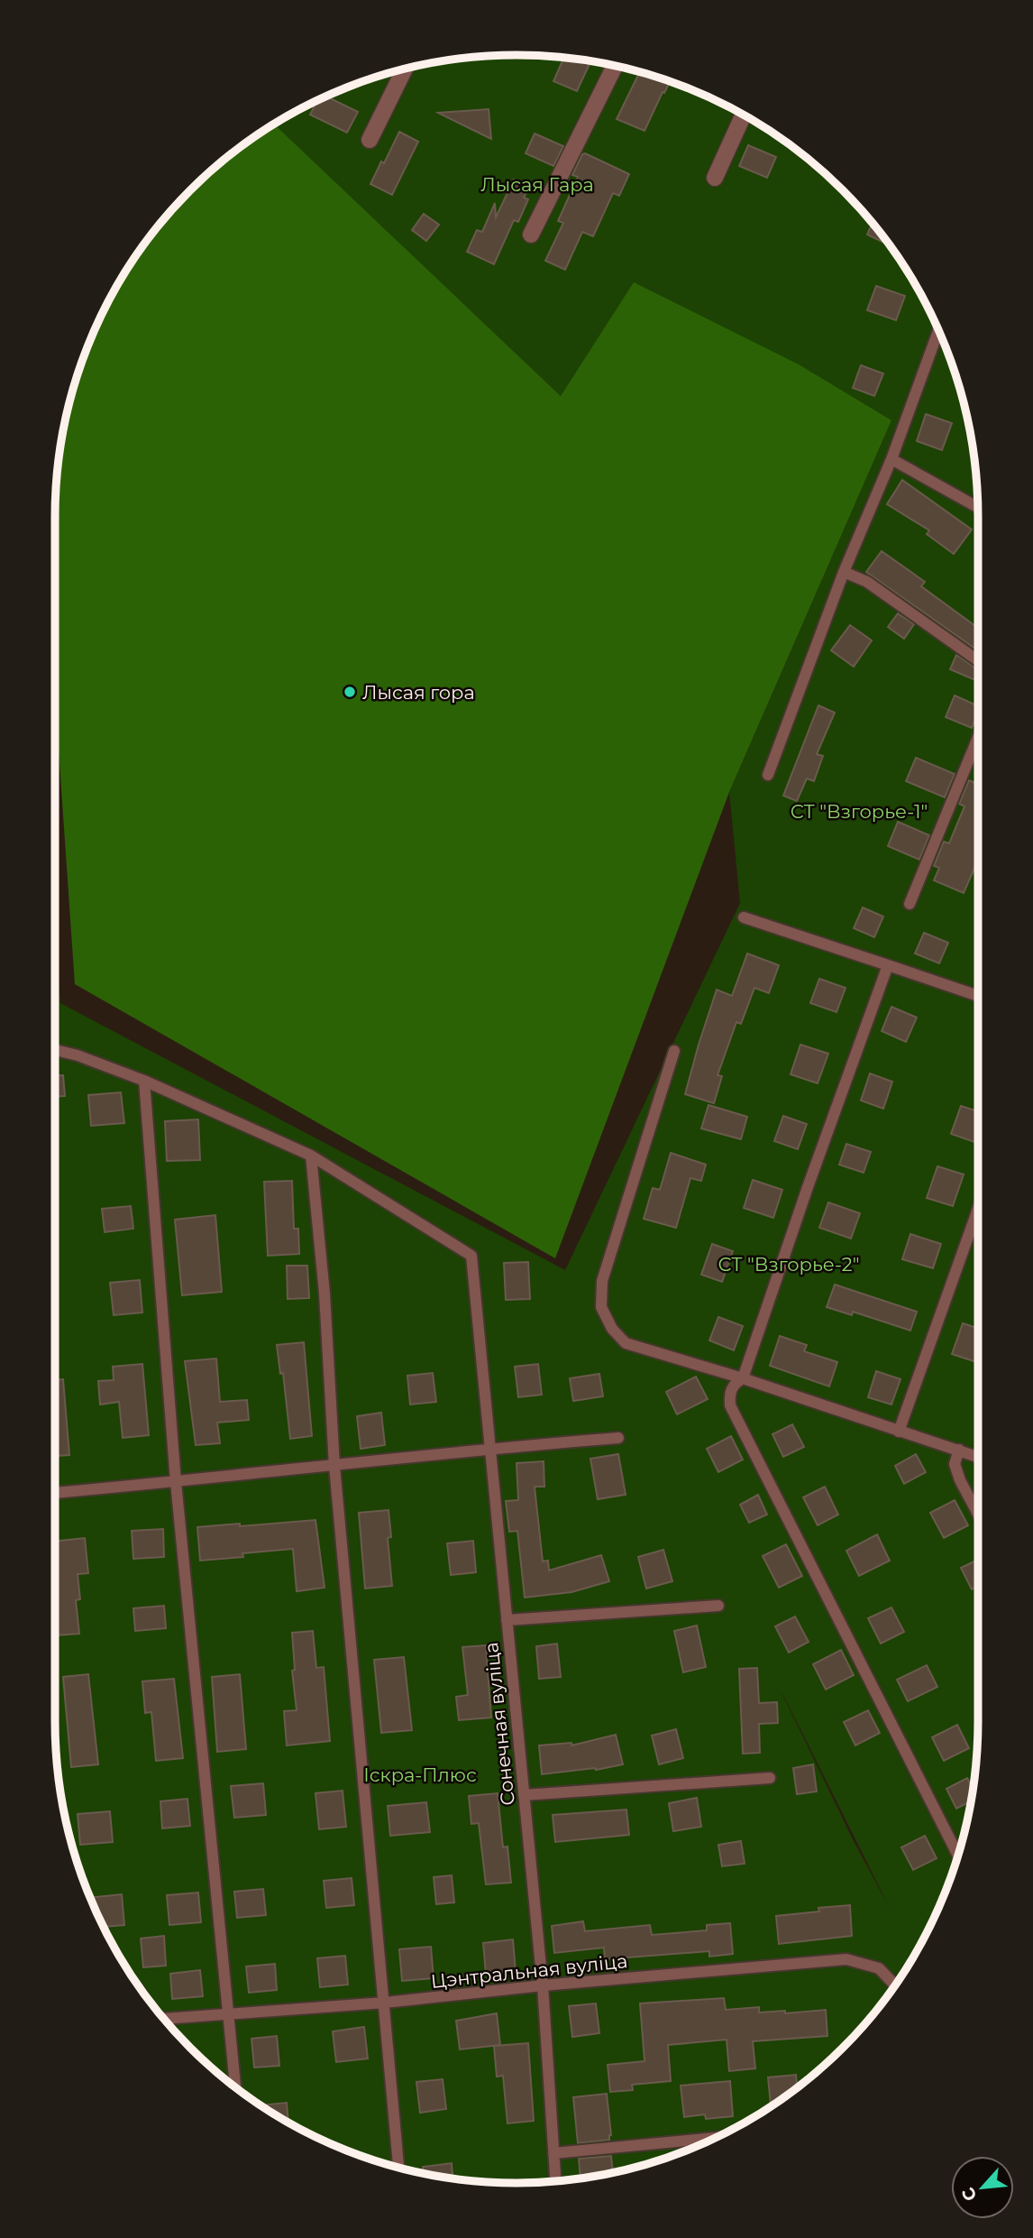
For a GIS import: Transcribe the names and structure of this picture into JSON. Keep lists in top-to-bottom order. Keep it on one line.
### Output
{"streets":{"lane":["Сонечная вуліца","Цэнтральная вуліца"]},"crossings":[["Сонечная вуліца","Цэнтральная вуліца"]],"parks":["Лысая Гара","СТ \"Взгорье-1\"","СТ \"Взгорье-2\"","Іскра-Плюс"],"places":["Лысая гора"],"north":"bottom left"}
